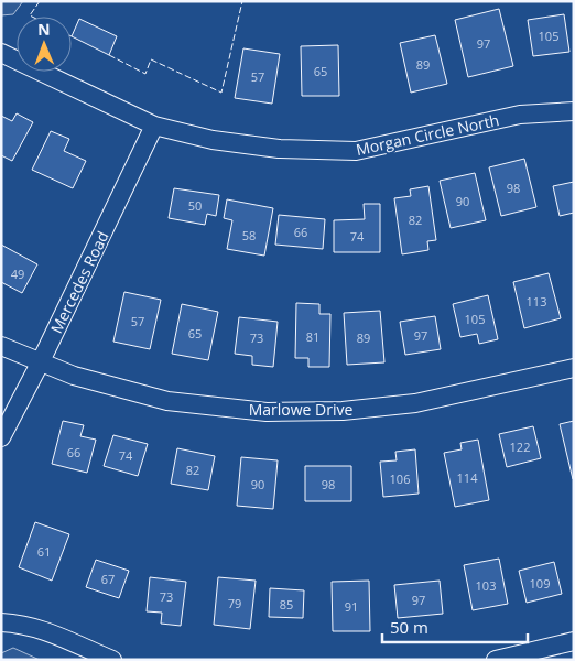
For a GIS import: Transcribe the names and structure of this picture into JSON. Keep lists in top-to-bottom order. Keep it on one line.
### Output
{"streets":{"street":["Morgan Circle North","Mercedes Road","Marlowe Drive"]},"crossings":[["Morgan Circle North","Mercedes Road"],["Mercedes Road","Marlowe Drive"]],"house_numbers":["105","97","89","65","57","98","90","50","82","66","58","74","49","113","105","57","65","97","81","73","89","122","66","74","82","114","106","90","98","61","67","109","103","73","97","79","85","91"],"scale_bar":"50 m","north":"top"}
